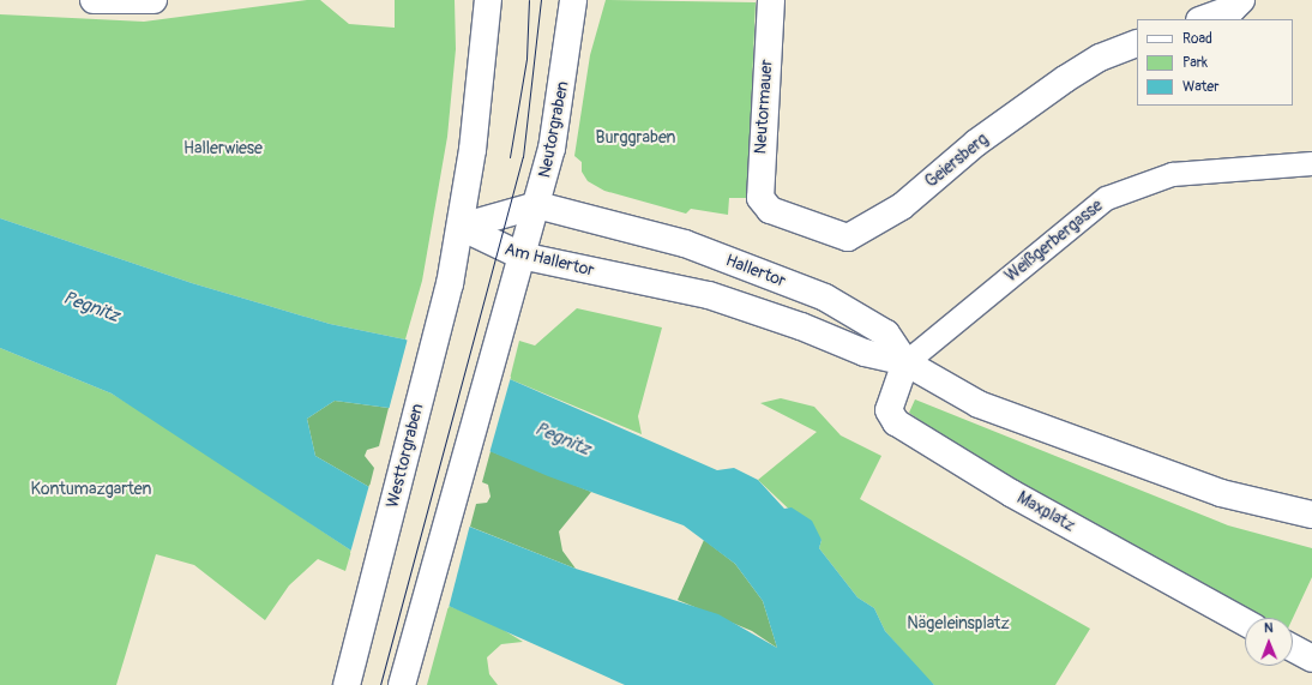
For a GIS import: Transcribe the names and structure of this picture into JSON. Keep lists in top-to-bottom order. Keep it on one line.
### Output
{"streets":{"street":["Neutormauer","Neutorgraben","Geiersberg","Weißgerbergasse","Am Hallertor","Hallertor","Westtorgraben","Maxplatz"]},"crossings":[["Neutormauer","Geiersberg"],["Neutorgraben","Am Hallertor"],["Neutorgraben","Hallertor"],["Weißgerbergasse","Am Hallertor"],["Weißgerbergasse","Hallertor"],["Weißgerbergasse","Maxplatz"],["Am Hallertor","Hallertor"],["Am Hallertor","Westtorgraben"],["Am Hallertor","Maxplatz"],["Hallertor","Maxplatz"]],"water":["Pegnitz"],"parks":["Burggraben","Hallerwiese","Kontumazgarten","Nägeleinsplatz"],"legend":["Road","Park","Water"],"north":"top"}
